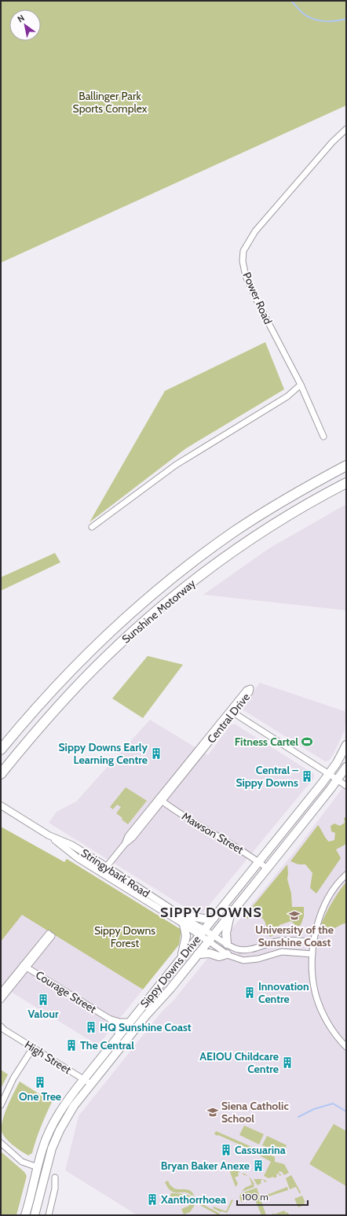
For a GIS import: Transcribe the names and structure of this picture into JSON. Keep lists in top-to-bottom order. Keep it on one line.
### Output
{"streets":{"highway":["Sunshine Motorway"],"main road":["Sippy Downs Drive"],"street":["Power Road","Central Drive","Mawson Street","Stringybark Road","Courage Street","High Street"]},"crossings":[["Central Drive","Mawson Street"],["Central Drive","Stringybark Road"],["Central Drive","Sippy Downs Drive"],["Mawson Street","Sippy Downs Drive"],["Stringybark Road","Sippy Downs Drive"],["Sippy Downs Drive","Courage Street"],["Sippy Downs Drive","High Street"]],"districts":["SIPPY DOWNS"],"parks":["Ballinger Park Sports Complex","Sippy Downs Forest"],"places":{"sports":["Fitness Cartel"],"building":["Sippy Downs Early Learning Centre","Central – Sippy Downs","Innovation Centre","Valour","HQ Sunshine Coast","The Central","AEIOU Childcare Centre","One Tree","Cassuarina","Bryan Baker Anexe","Xanthorrhoea"],"school or university":["University of the Sunshine Coast","Siena Catholic School"]},"scale_bar":"100 m","north":"top left"}
